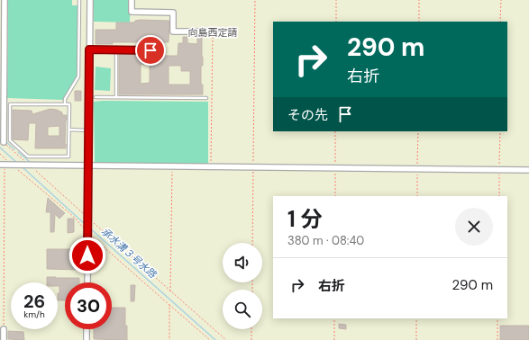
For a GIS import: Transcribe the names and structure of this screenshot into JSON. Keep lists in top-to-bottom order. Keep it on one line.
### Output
{"districts":["向島西定請"],"water":["承水溝３号水路"],"page":{"turn":["290 m","右折"],"then":"その先","heading":["1 分","380 m · 08:40"],"list":[{"name":"右折","value":"290 m"}],"speed":"26 km/h","limit":"30"}}
